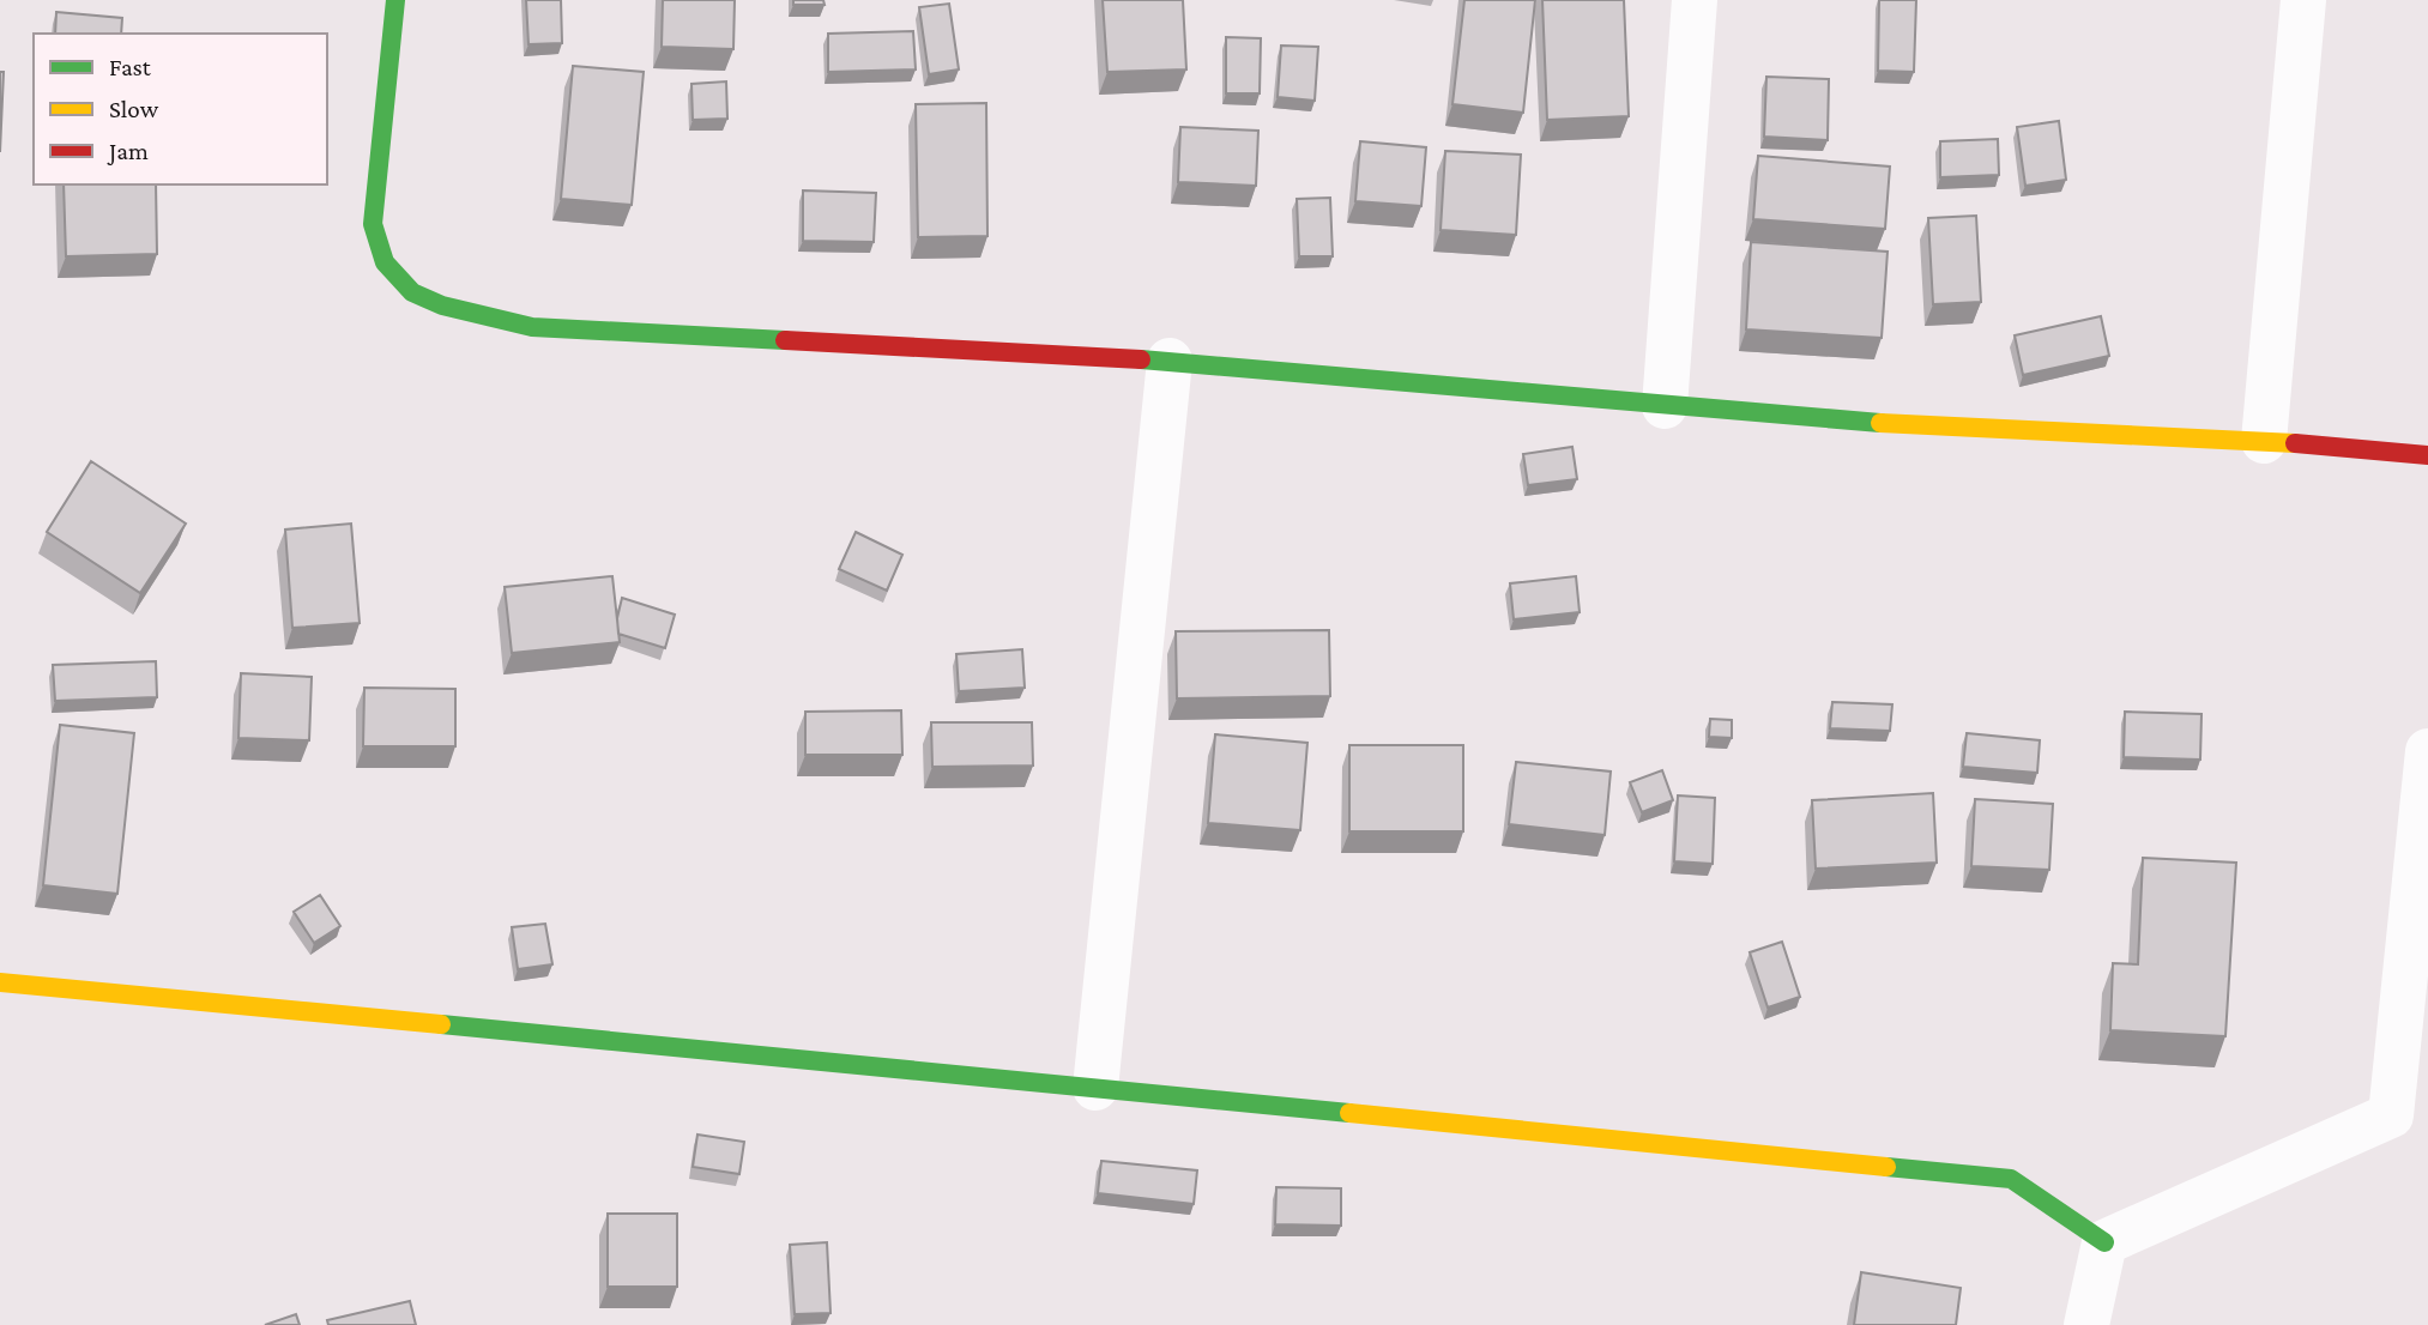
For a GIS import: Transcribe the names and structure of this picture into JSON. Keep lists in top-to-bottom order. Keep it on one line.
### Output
{"legend":["Fast","Slow","Jam"]}
